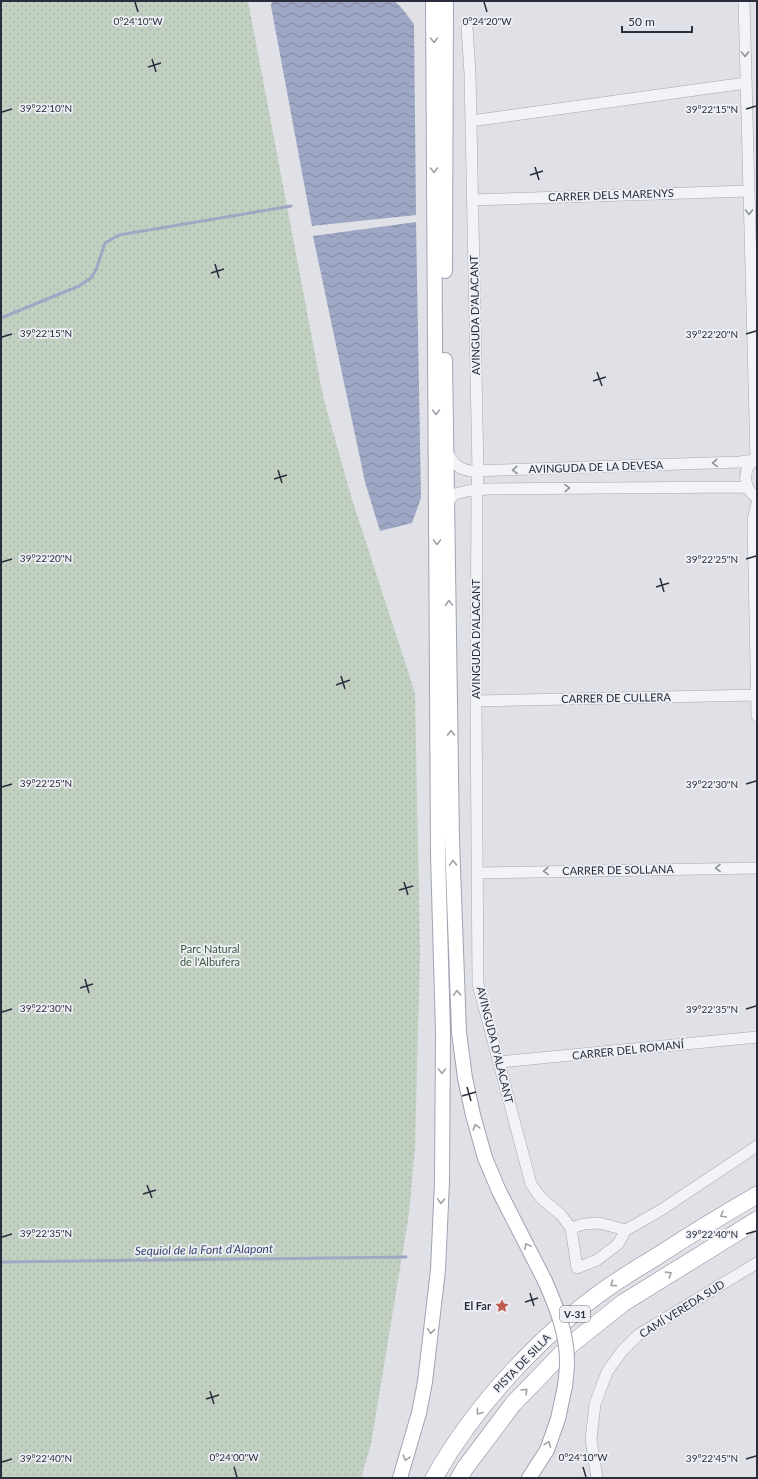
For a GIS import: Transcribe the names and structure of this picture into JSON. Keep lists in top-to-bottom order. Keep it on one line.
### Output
{"streets":{"highway":["V-31","PISTA DE SILLA"],"street":["CARRER DELS MARENYS","AVINGUDA D'ALACANT","AVINGUDA DE LA DEVESA","CARRER DE CULLERA","CARRER DE SOLLANA","CARRER DEL ROMANÍ","CAMÍ VEREDA SUD"]},"crossings":[["CARRER DELS MARENYS","AVINGUDA D'ALACANT"],["AVINGUDA D'ALACANT","AVINGUDA DE LA DEVESA"],["AVINGUDA D'ALACANT","CARRER DE CULLERA"],["AVINGUDA D'ALACANT","CARRER DE SOLLANA"],["AVINGUDA D'ALACANT","CARRER DEL ROMANÍ"]],"one_way":["CARRER DE SOLLANA"],"water":["Sequiol de la Font d’Alapont"],"parks":["Parc Natural de l'Albufera"],"places":{"place":["El Far"]},"scale_bar":"50 m","coordinates":["0°24'10\"W","0°24'20\"W","39°22'10\"N","39°22'15\"N","39°22'20\"N","39°22'25\"N","39°22'30\"N","39°22'35\"N","39°22'40\"N","0°24'00\"W","39°22'45\"N"]}
